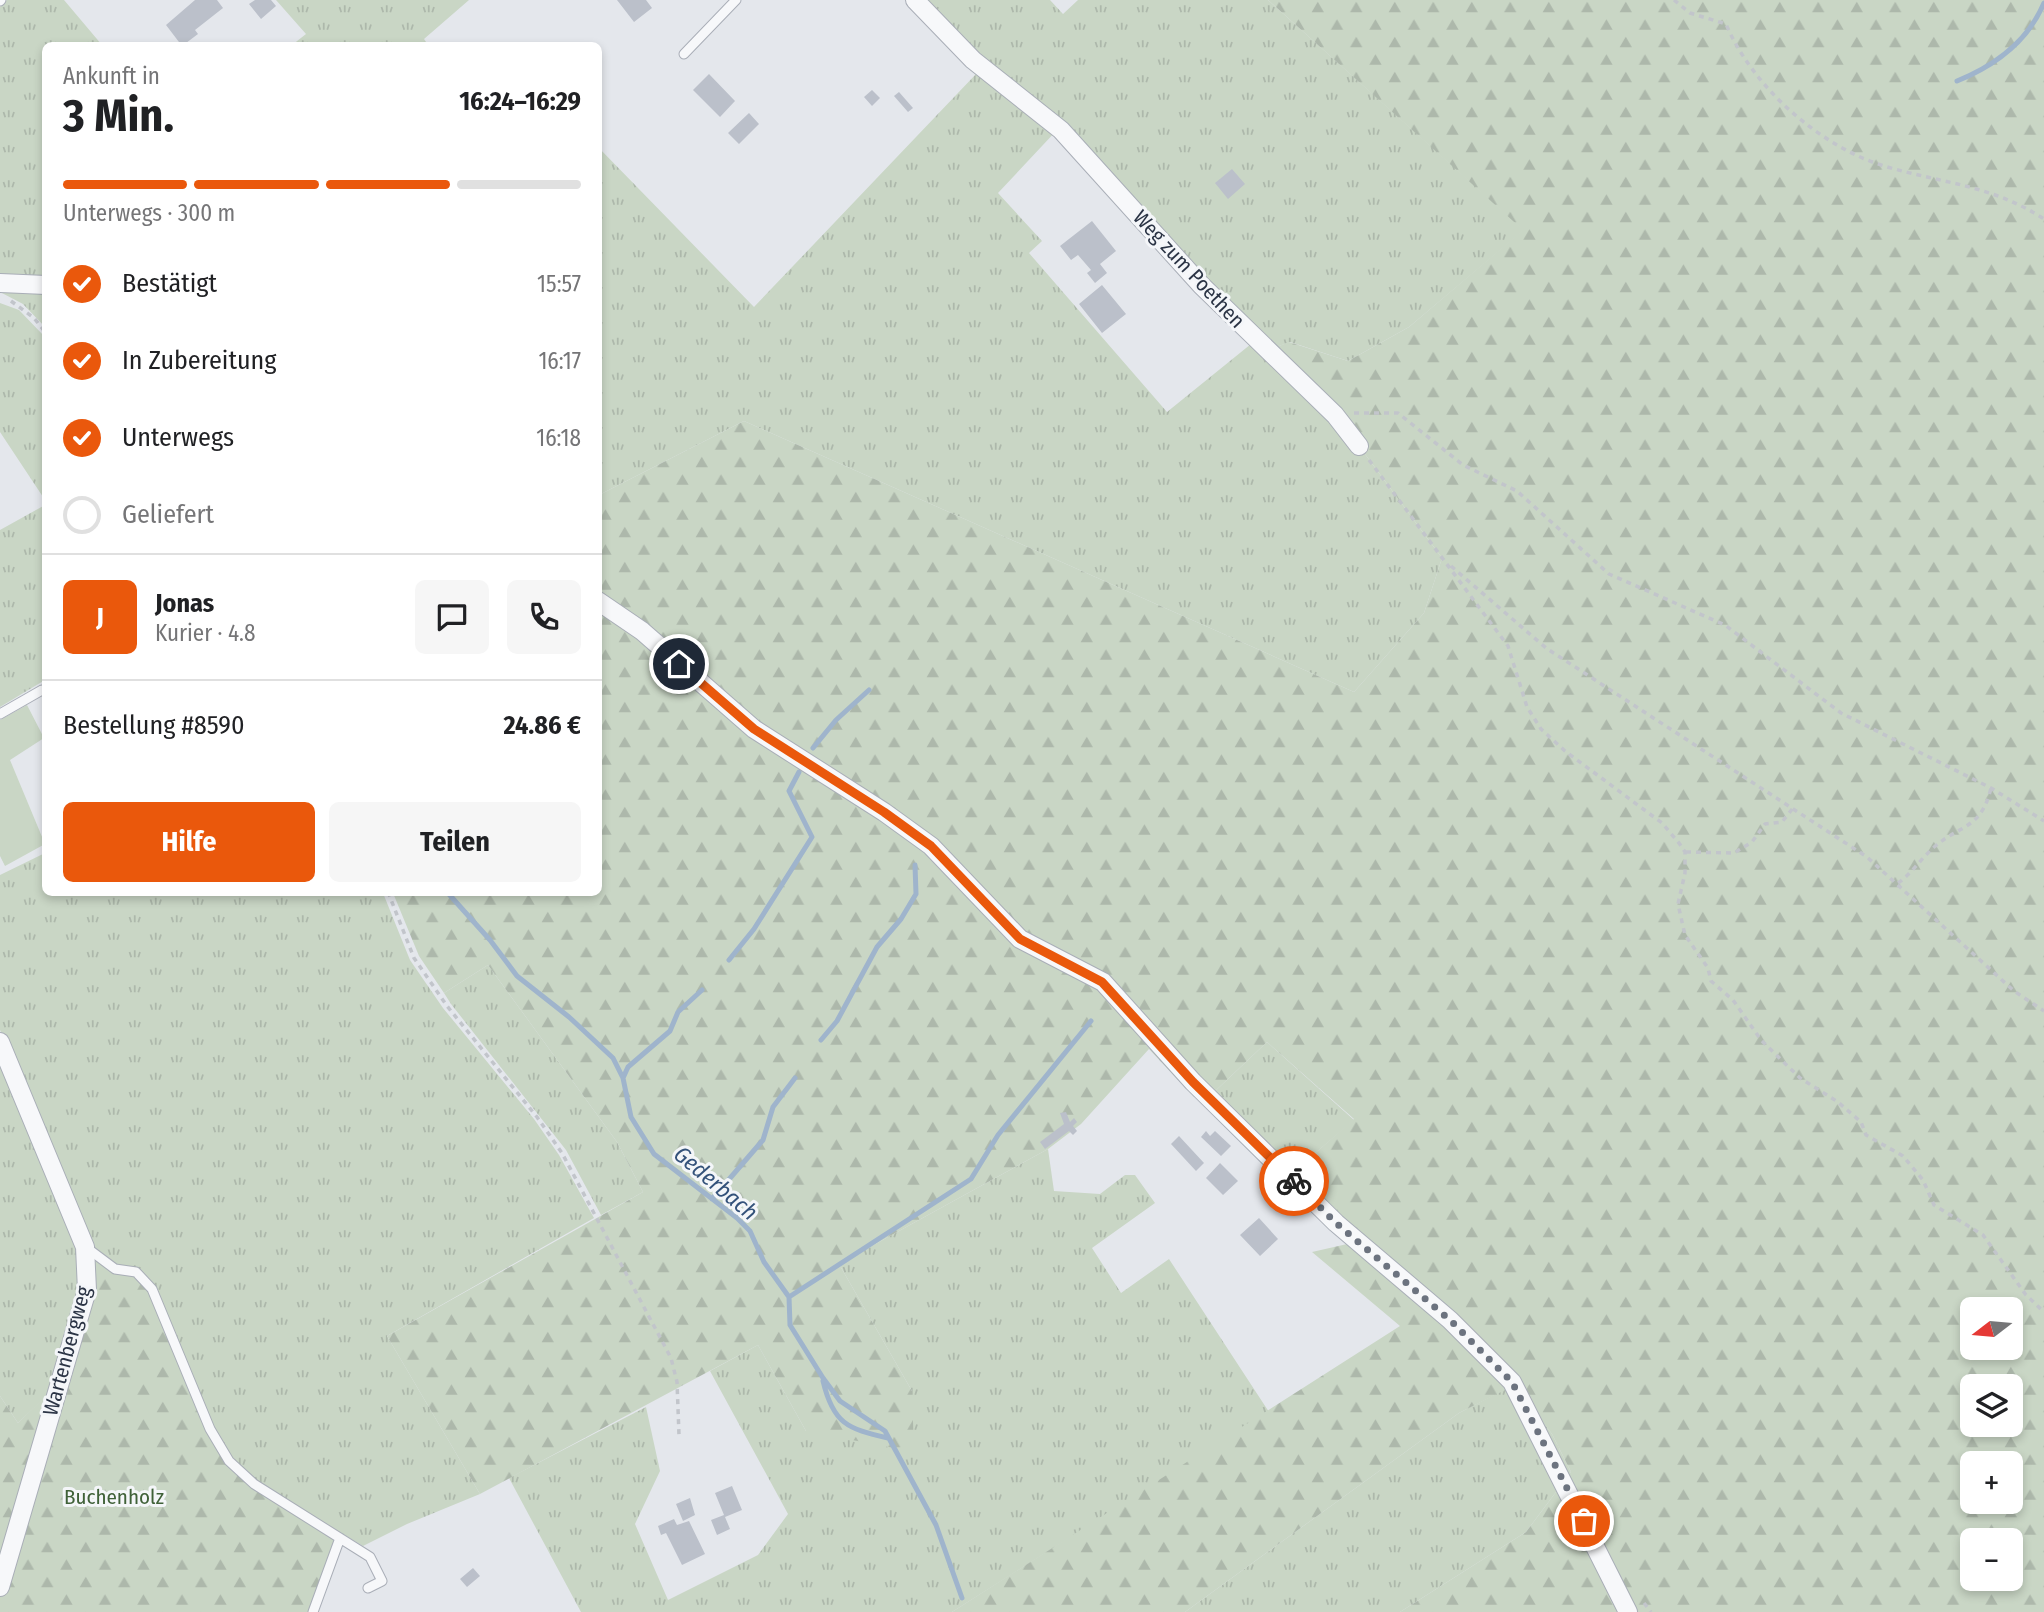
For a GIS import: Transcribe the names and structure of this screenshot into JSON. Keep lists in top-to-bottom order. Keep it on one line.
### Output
{"streets":{"street":["Weg zum Poethen","Wartenbergweg"]},"water":["Gederbach"],"parks":["Buchenholz"],"north":"left","page":{"heading":["3 Min.","Ankunft in","16:24–16:29"],"panel":["Jonas","Kurier · 4.8","Bestellung #8590","24.86 €"],"bar":"Unterwegs · 300 m","list":[["Bestätigt","15:57"],["In Zubereitung","16:17"],["Unterwegs","16:18"],"Geliefert"],"round":"J","buttons":["Hilfe","Teilen"],"map_buttons":["+","−"]}}
